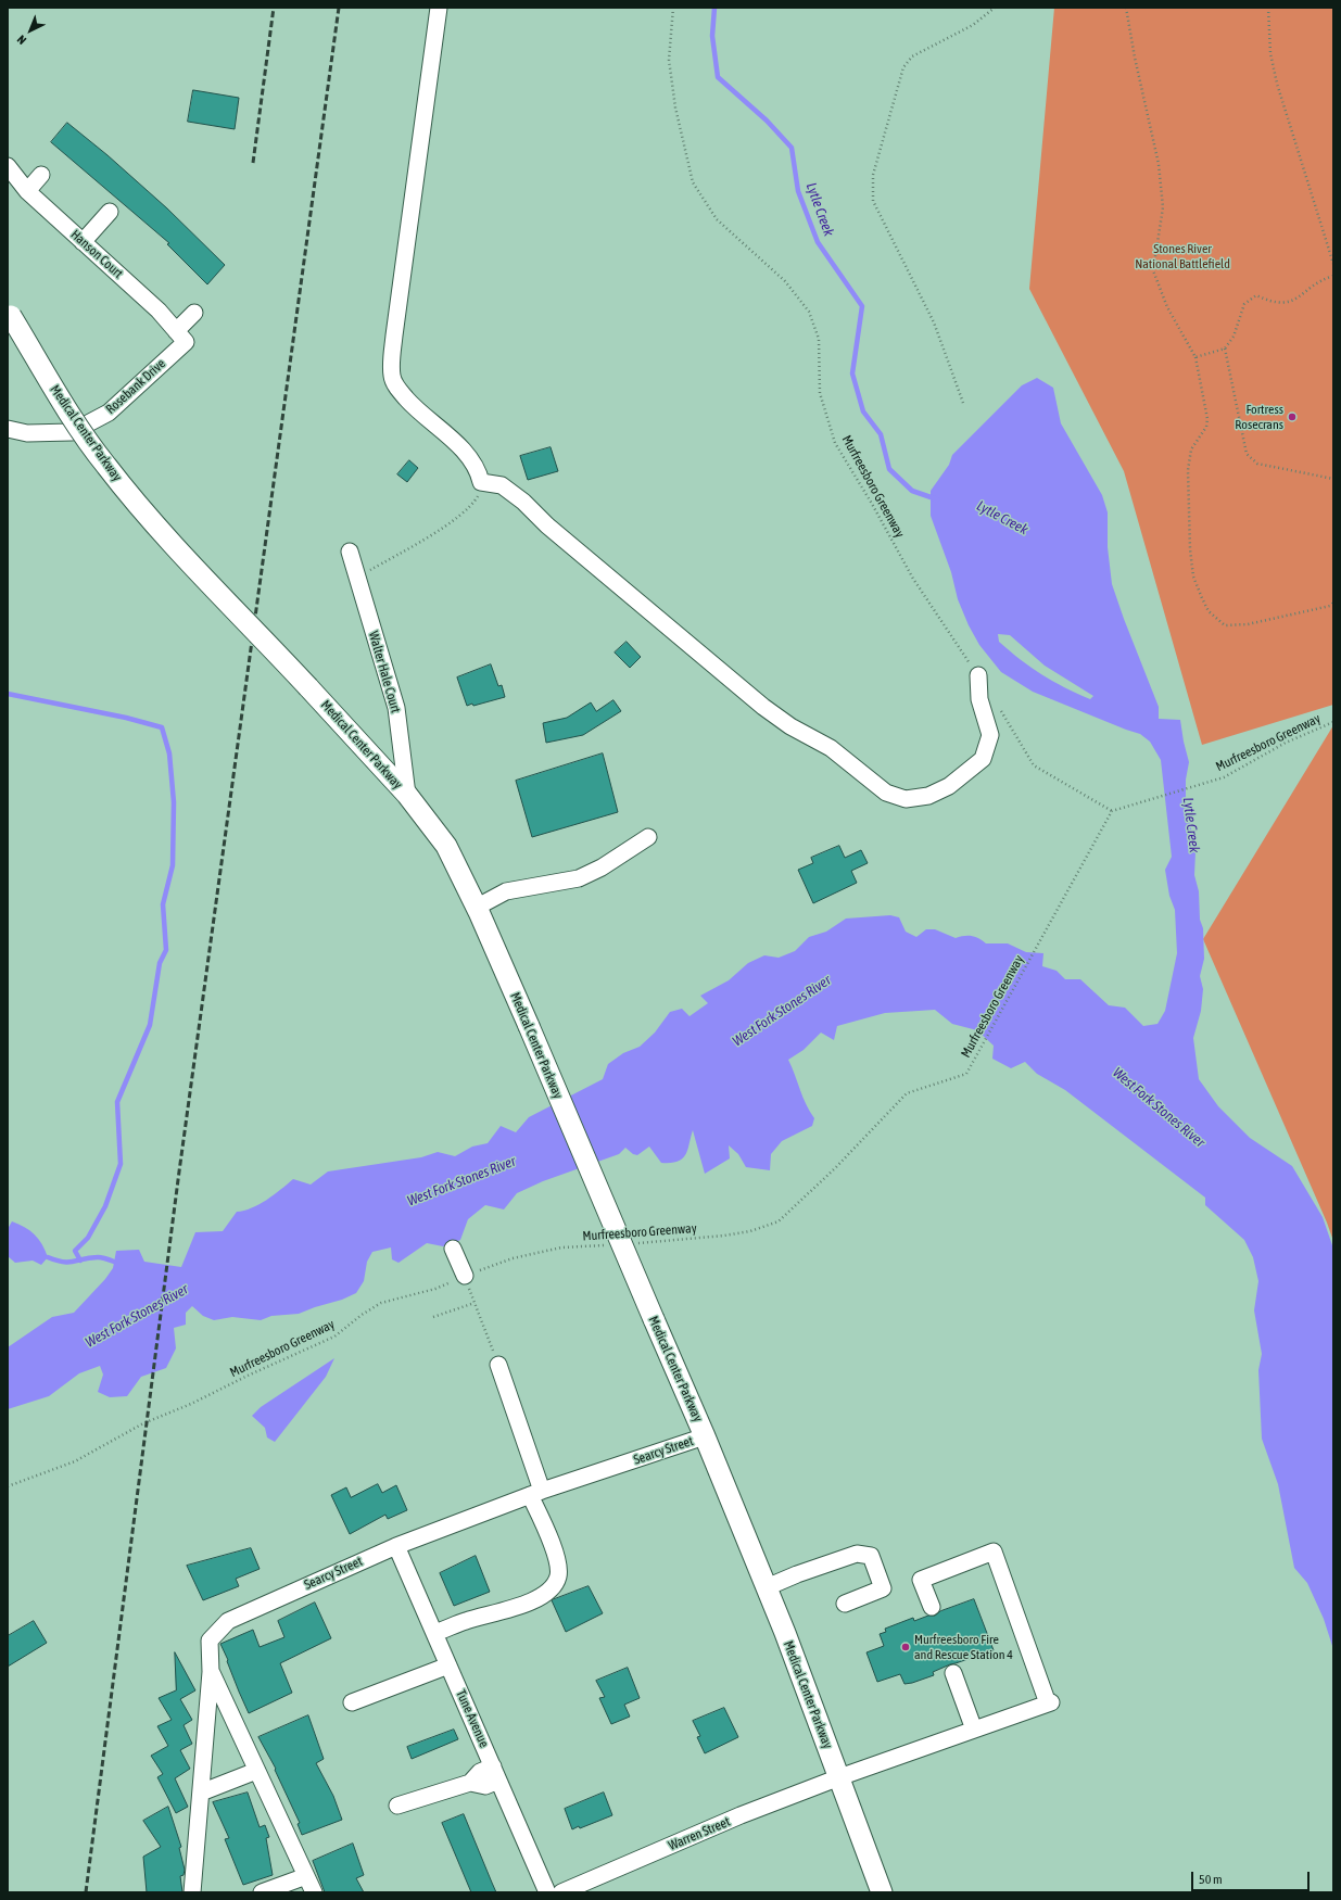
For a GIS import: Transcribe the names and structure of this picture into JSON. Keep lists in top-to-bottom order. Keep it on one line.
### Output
{"streets":{"main road":["Medical Center Parkway"],"street":["Hanson Court","Rosebank Drive","Walter Hale Court","Searcy Street","Tune Avenue","Warren Street"],"path":["Murfreesboro Greenway"]},"crossings":[["Hanson Court","Rosebank Drive"],["Medical Center Parkway","Walter Hale Court"],["Medical Center Parkway","Searcy Street"],["Medical Center Parkway","Warren Street"],["Searcy Street","Tune Avenue"]],"water":["Lytle Creek","West Fork Stones River"],"parks":["Stones River National Battlefield"],"places":["Fortress Rosecrans","Murfreesboro Fire and Rescue Station 4"],"scale_bar":"50 m","north":"bottom left"}
